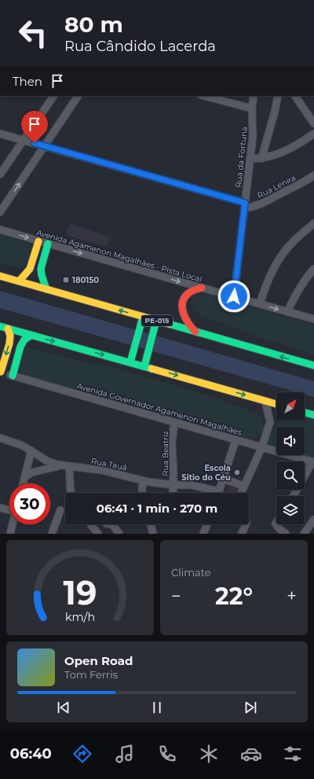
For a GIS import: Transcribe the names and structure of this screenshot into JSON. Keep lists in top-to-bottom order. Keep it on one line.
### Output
{"streets":{"highway":["PE-015"],"street":["Rua da Fortuna","Rua Lenira","Avenida Agamenon Magalhães - Pista Local","Avenida Governador Agamenon Magalhães","Rua Beatriz","Rua Tauá"]},"crossings":[["Rua da Fortuna","Rua Lenira"],["Rua da Fortuna","Avenida Agamenon Magalhães - Pista Local"],["Avenida Governador Agamenon Magalhães","Rua Beatriz"],["Rua Beatriz","Rua Tauá"]],"one_way":["Avenida Agamenon Magalhães - Pista Local"],"places":{"transit":["180150"],"other":["Escola Sitio do Céu"]},"north":"top right","page":{"turn":["80 m","Rua Cândido Lacerda"],"then":"Then","limit":"30","trip":"06:41 · 1 min · 270 m","tile":"Climate","heat":["−","22°","+"],"song":["Open Road","Tom Ferris"],"tabs":"06:40","gauge":["19","km/h"]}}
